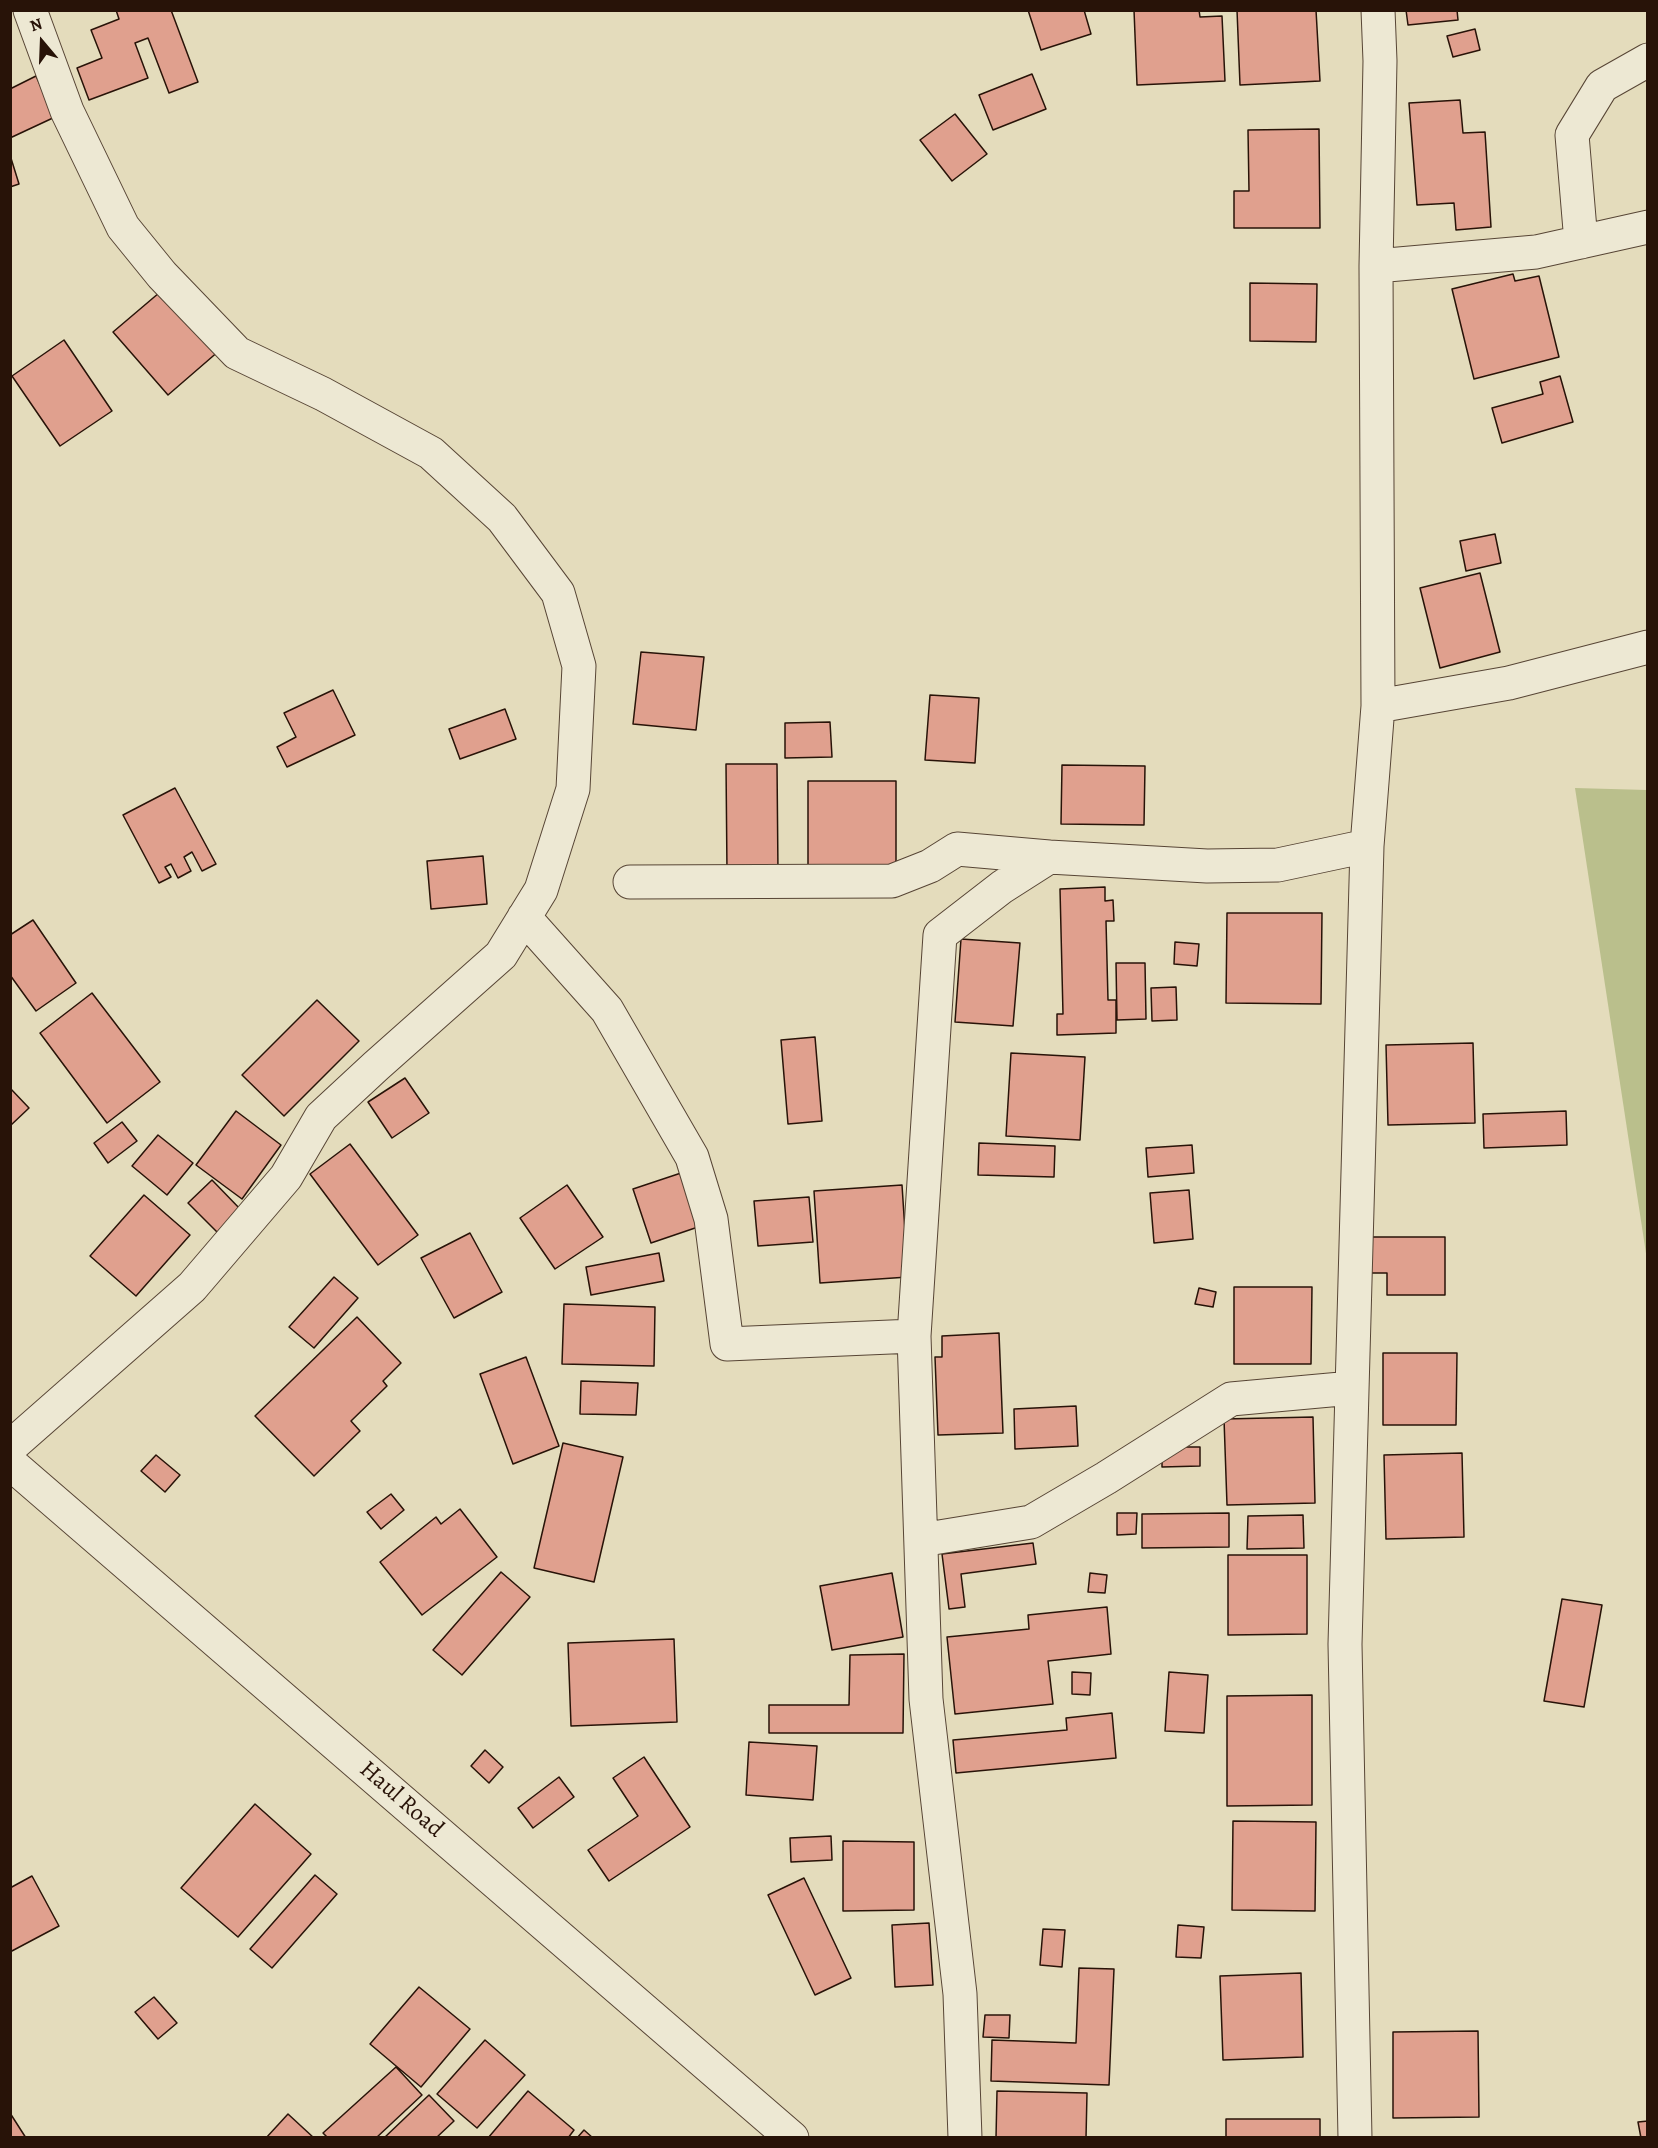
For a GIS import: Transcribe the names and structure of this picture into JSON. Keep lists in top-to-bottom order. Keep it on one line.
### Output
{"streets":{"street":["Haul Road"]},"north":"top"}
